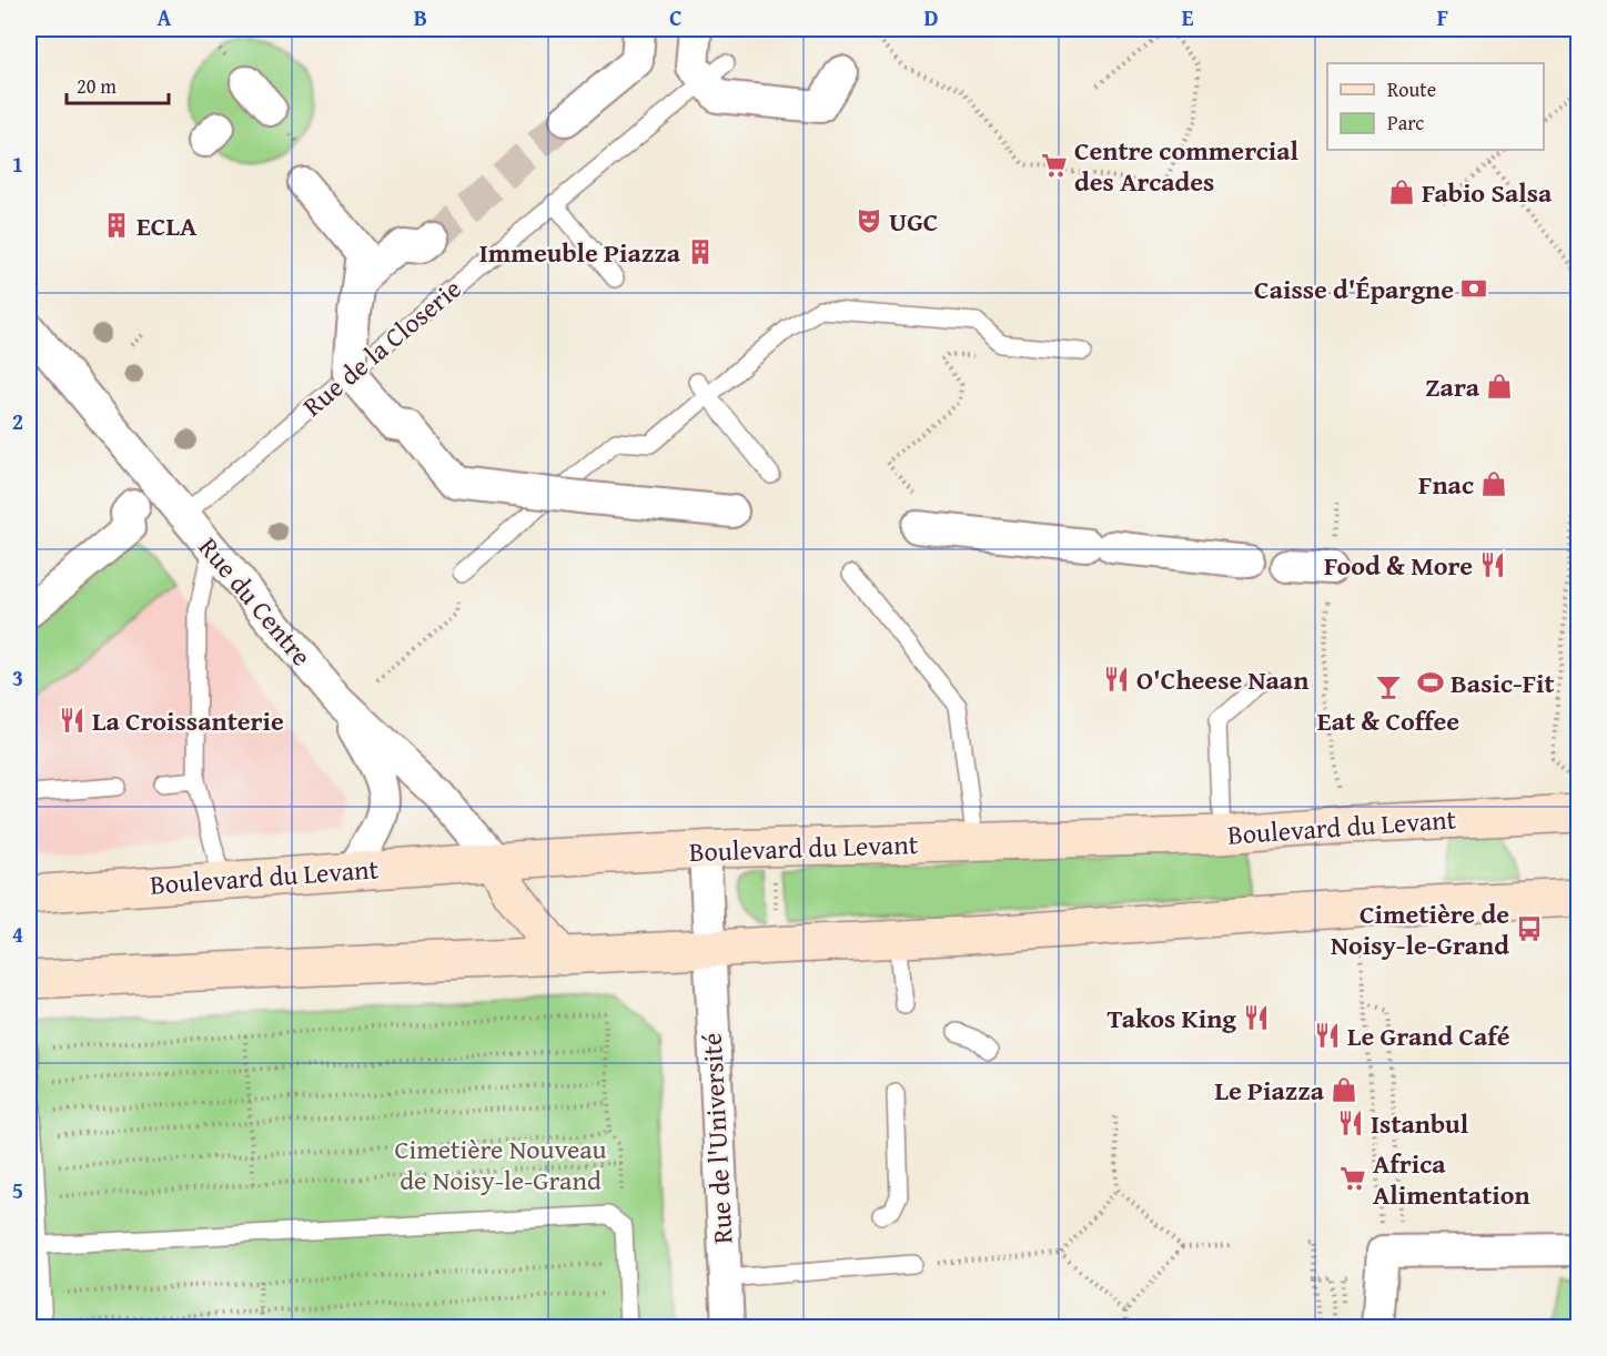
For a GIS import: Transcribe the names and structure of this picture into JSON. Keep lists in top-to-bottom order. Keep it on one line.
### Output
{"streets":{"main road":["Boulevard du Levant"],"street":["Rue du Centre","Rue de l'Université"],"lane":["Rue de la Closerie"]},"crossings":[["Rue de la Closerie","Rue du Centre"],["Rue du Centre","Boulevard du Levant"],["Boulevard du Levant","Rue de l'Université"]],"parks":["Cimetière Nouveau de Noisy-le-Grand"],"places":{"supermarket":["Centre commercial des Arcades","Africa Alimentation"],"shop":["Fabio Salsa","Zara","Fnac","Le Piazza"],"theatre":["UGC"],"building":["ECLA","Immeuble Piazza"],"bank":["Caisse d'Épargne"],"restaurant":["Food & More","O'Cheese Naan","La Croissanterie","Takos King","Le Grand Café","Istanbul"],"sports":["Basic-Fit"],"bar":["Eat & Coffee"],"bus stop":["Cimetière de Noisy-le-Grand"]},"legend":["Route","Parc"],"scale_bar":"20 m","grid":{"columns":["A","B","C","D","E","F"],"rows":["1","2","3","4","5"]}}
